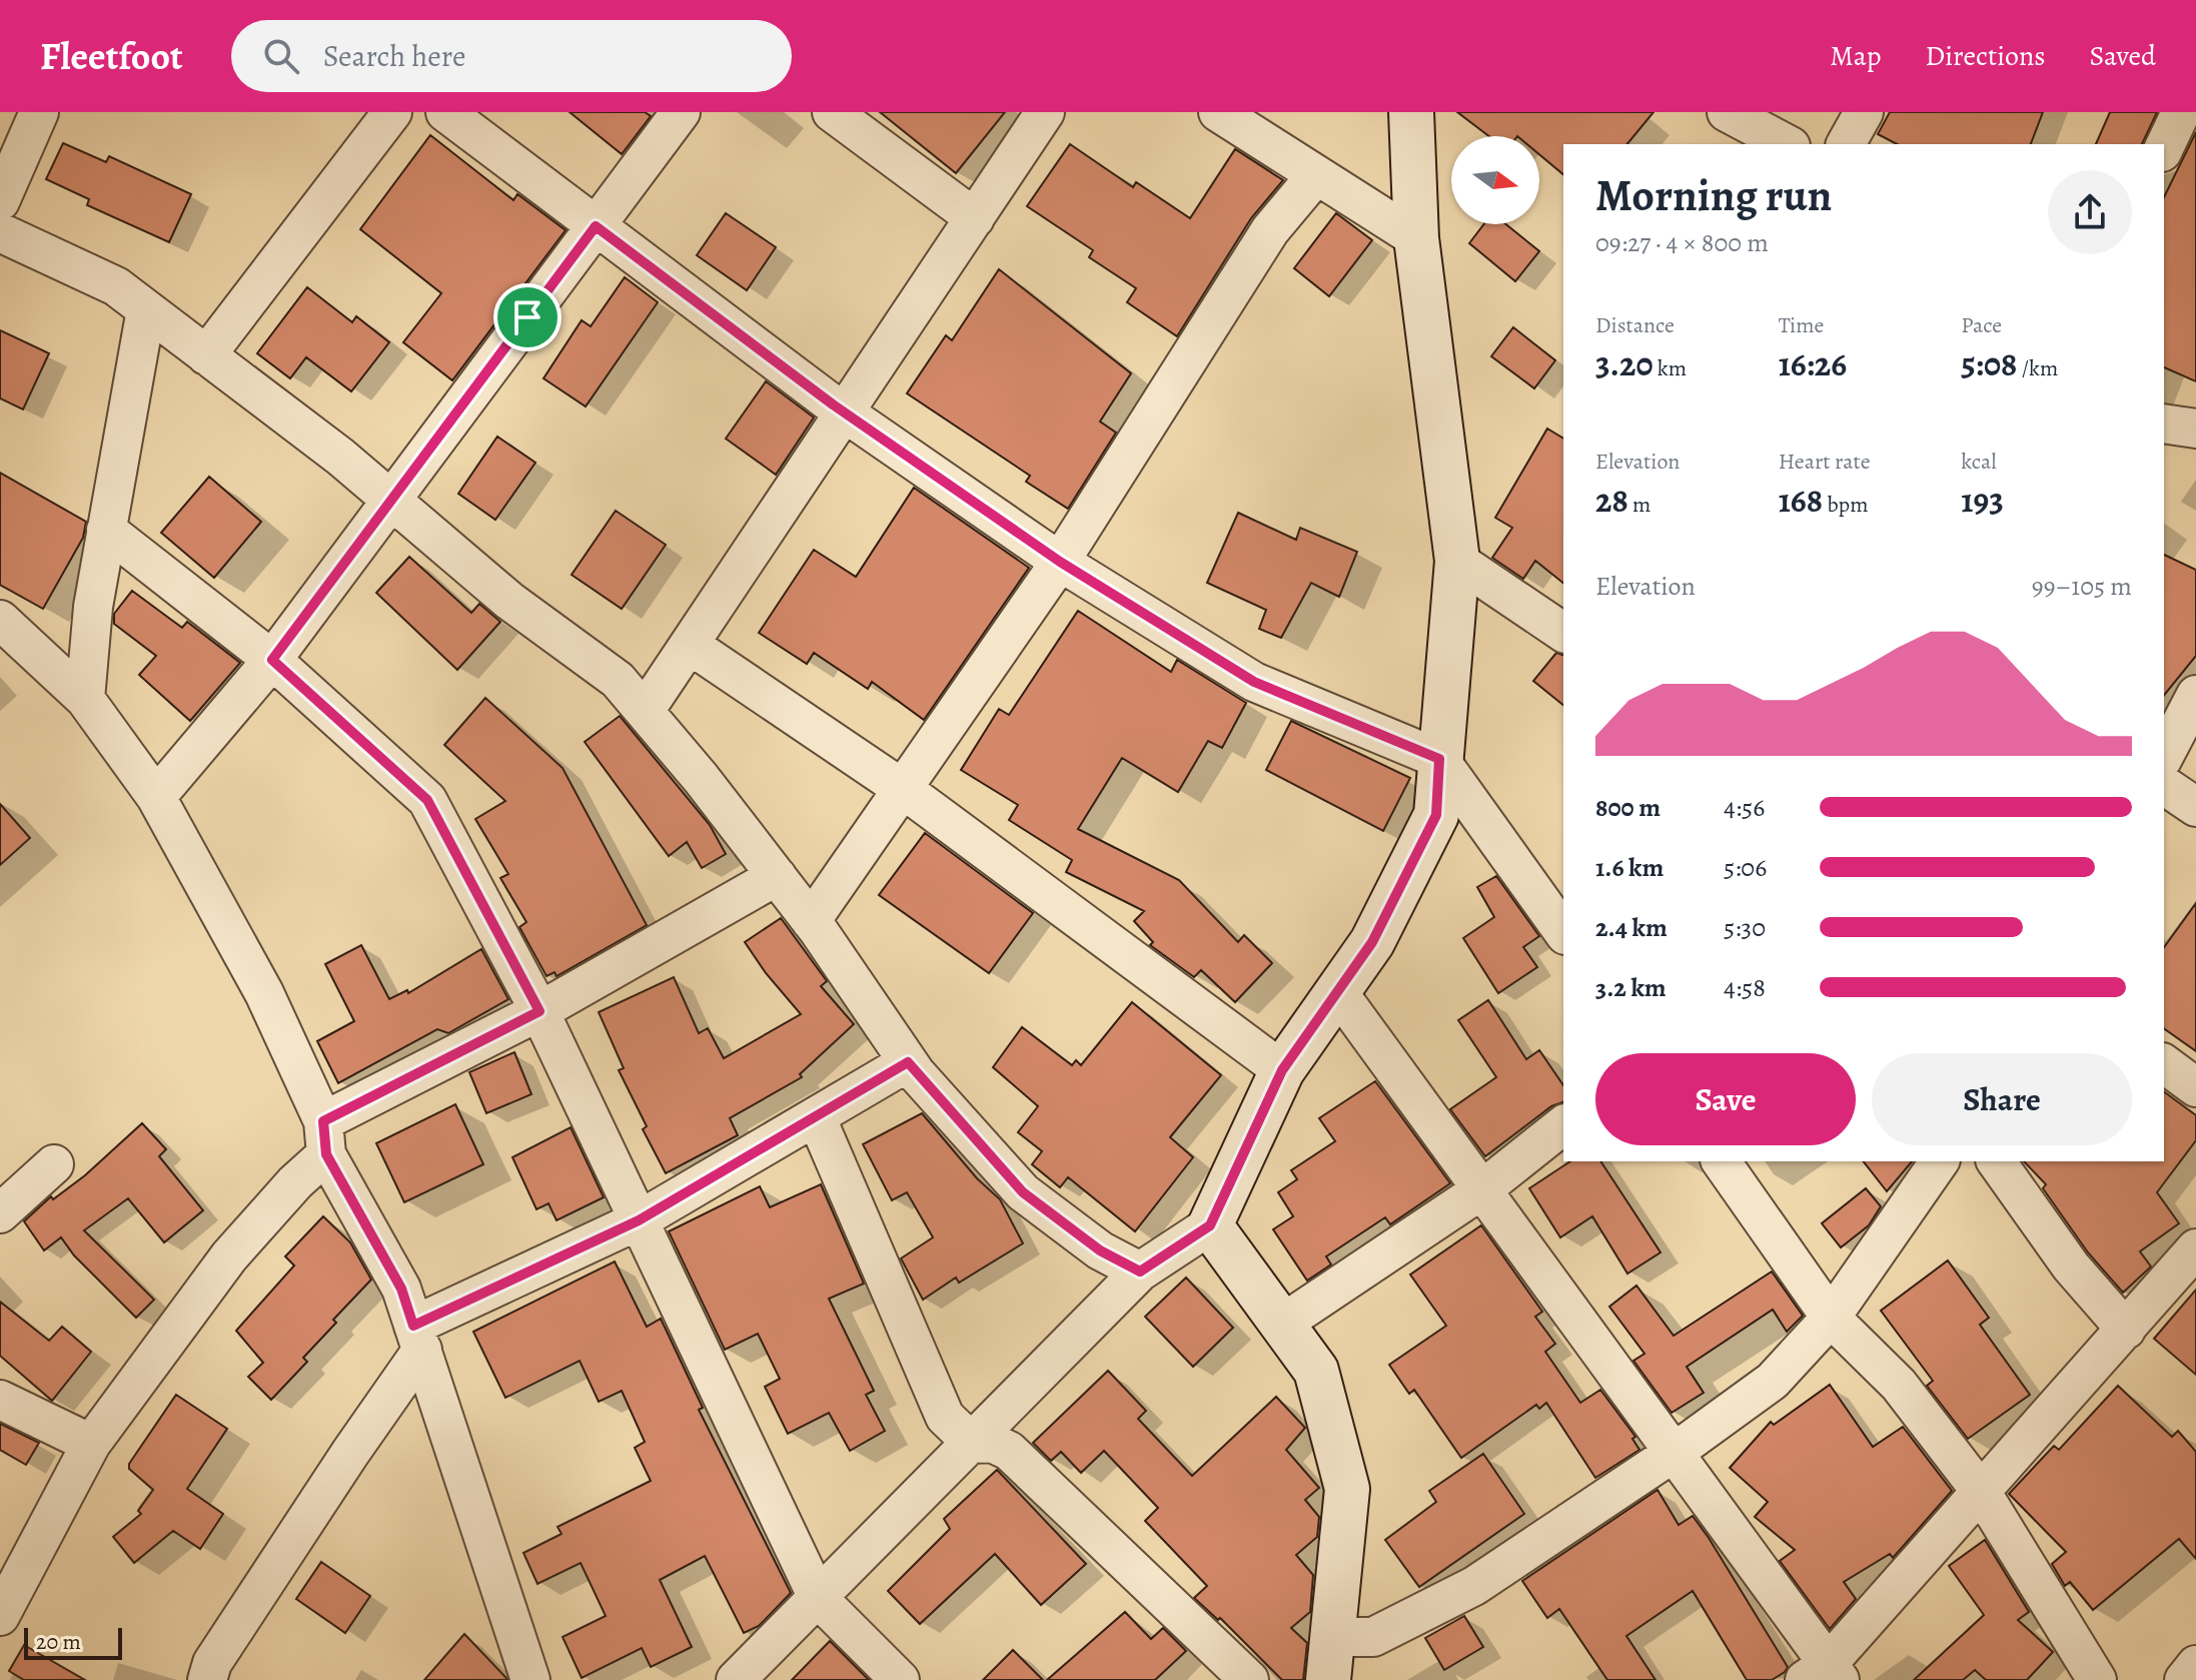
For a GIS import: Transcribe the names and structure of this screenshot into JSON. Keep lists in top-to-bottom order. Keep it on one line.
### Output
{"scale_bar":"20 m","north":"right","page":{"header":"Fleetfoot","search":"Search here","nav":["Map","Directions","Saved"],"heading":["Morning run","09:27 · 4 × 800 m"],"stats":[["Distance","3.20 km"],["Time","16:26"],["Pace","5:08 /km"],["Elevation","28 m"],["Heart rate","168 bpm"],["kcal","193"]],"chart":["Elevation","99–105 m"],"list":[{"name":"800 m","note":"4:56"},{"name":"1.6 km","note":"5:06"},{"name":"2.4 km","note":"5:30"},{"name":"3.2 km","note":"4:58"}],"buttons":["Save","Share"],"scale":"20 m"}}
